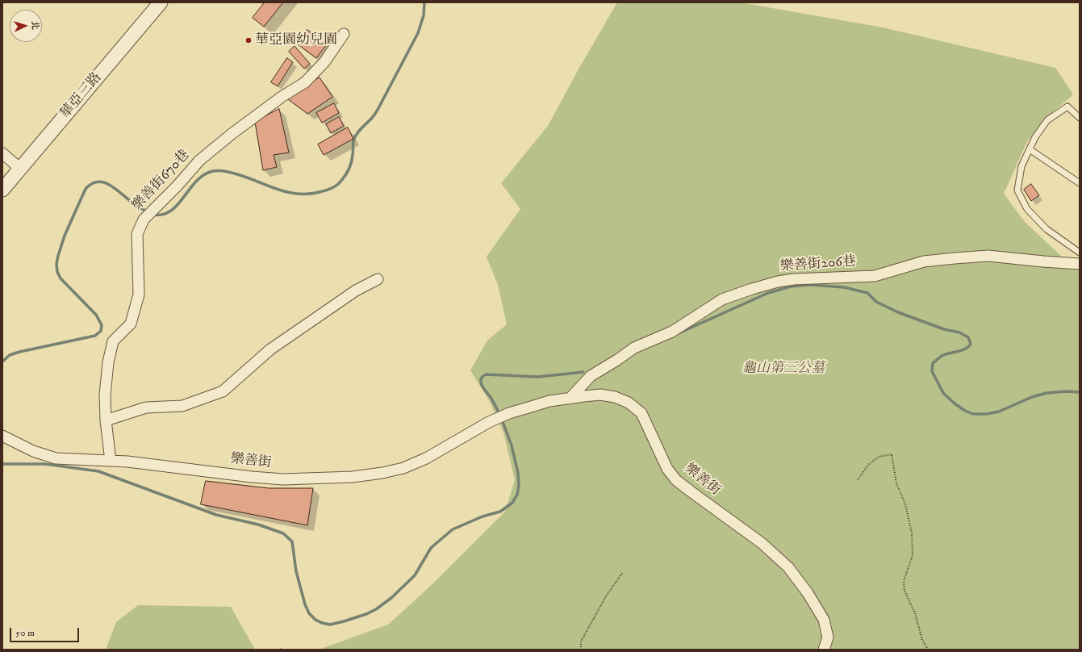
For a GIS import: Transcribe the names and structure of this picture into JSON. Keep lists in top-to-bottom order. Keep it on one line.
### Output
{"streets":{"street":["華亞三路","樂善街670巷","樂善街206巷","樂善街"]},"crossings":[["樂善街670巷","樂善街"],["樂善街206巷","樂善街"]],"parks":["龜山第三公墓"],"places":["華亞園幼兒園"],"scale_bar":"50 m","north":"right"}
